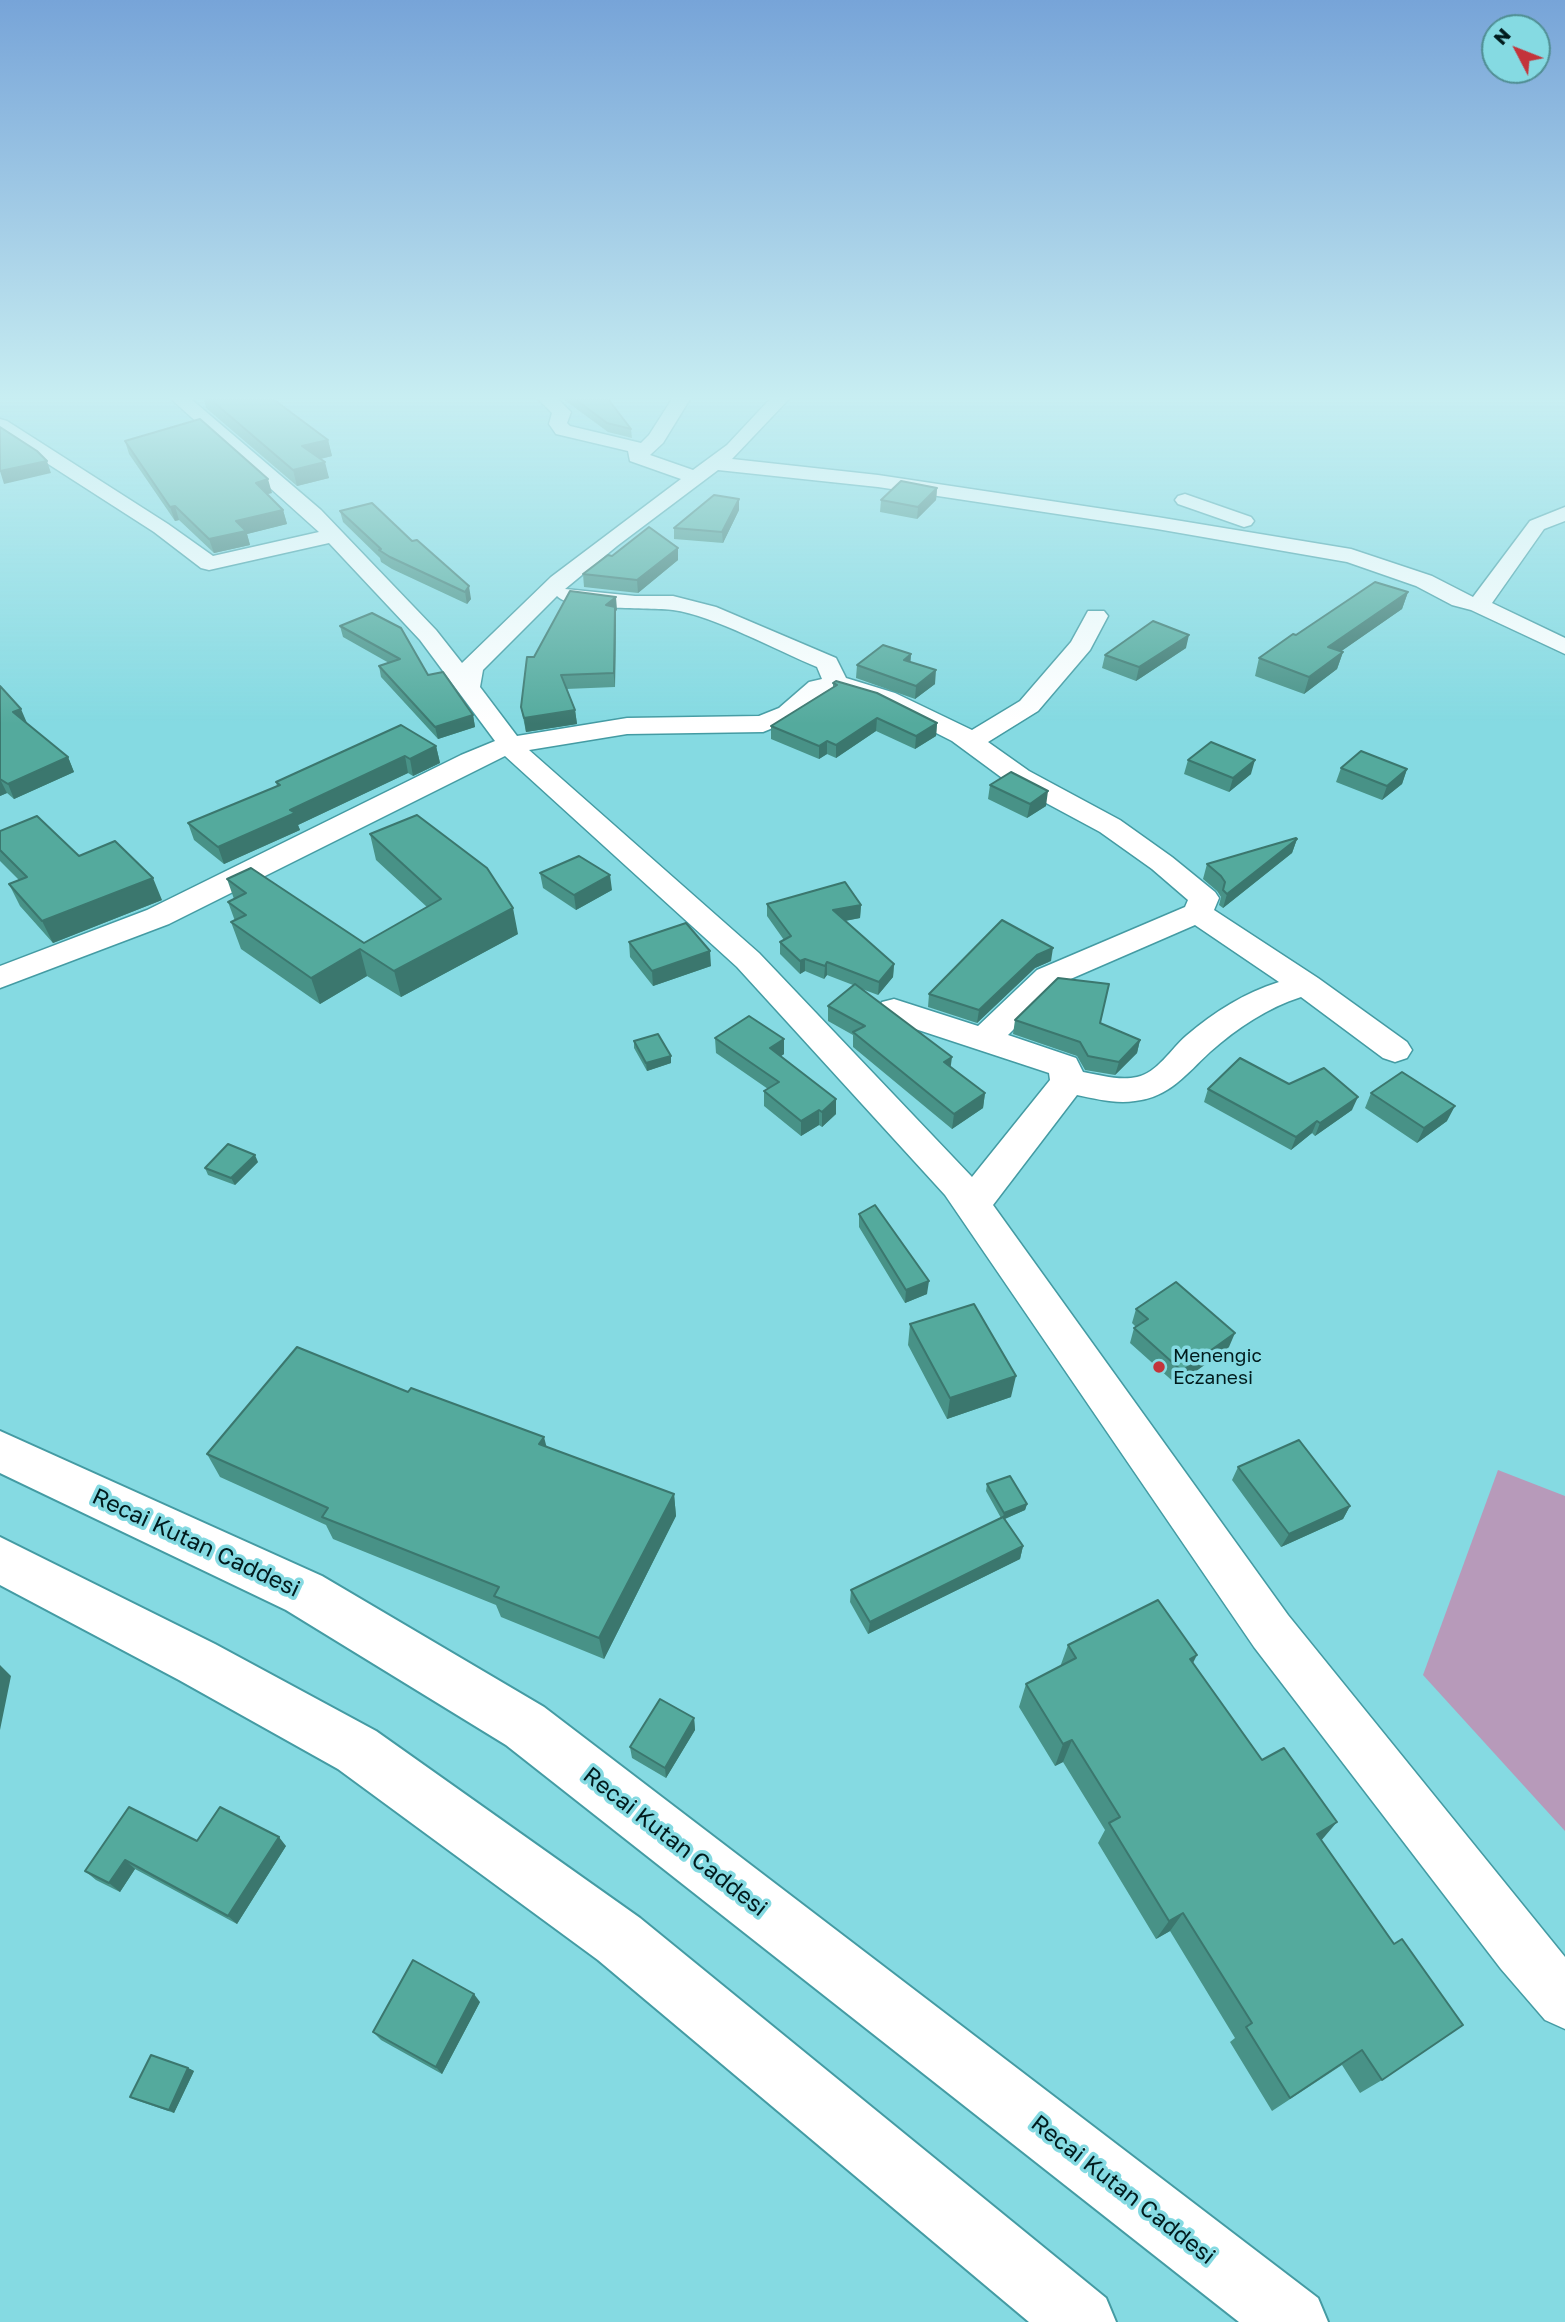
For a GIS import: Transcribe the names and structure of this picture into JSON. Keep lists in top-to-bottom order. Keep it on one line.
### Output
{"streets":{"main road":["Recai Kutan Caddesi"]},"places":["Menengic Eczanesi"],"north":"top left"}
